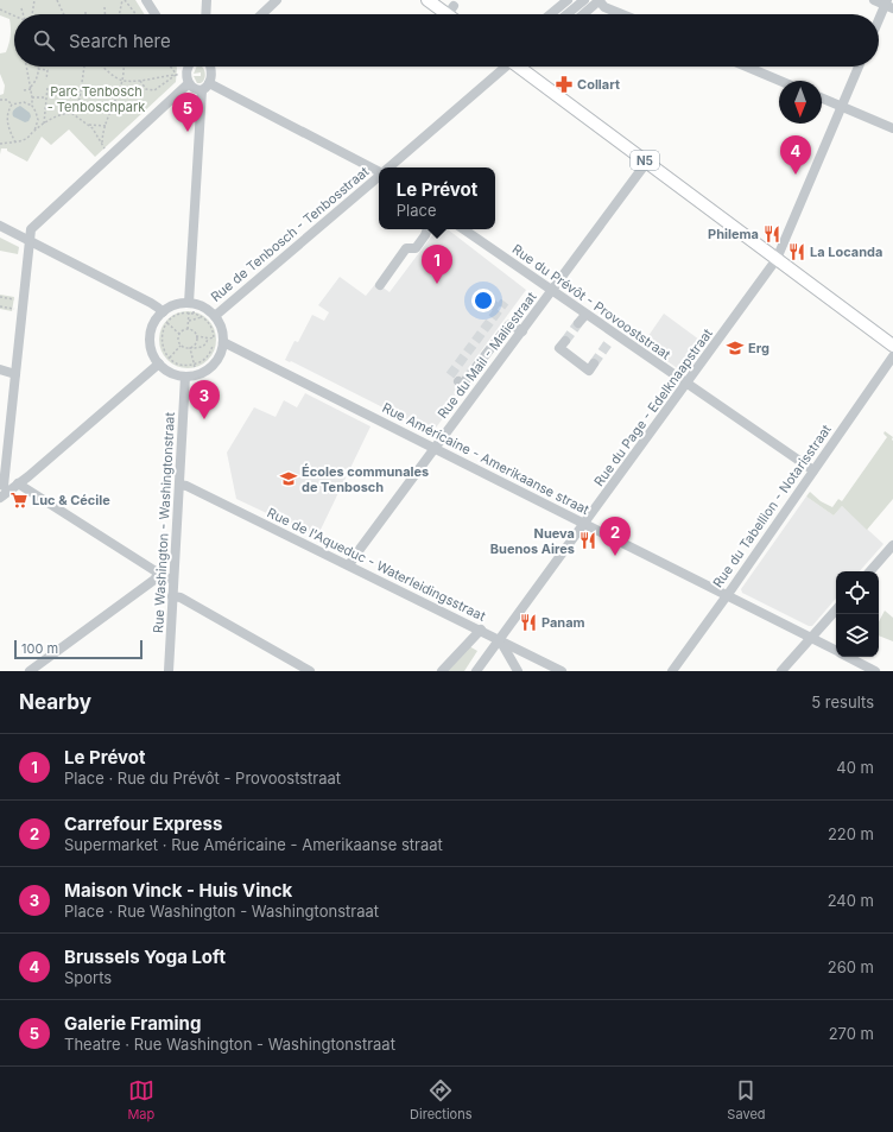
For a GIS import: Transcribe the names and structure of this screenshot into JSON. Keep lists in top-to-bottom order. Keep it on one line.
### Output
{"streets":{"main road":["N5"],"street":["Rue de Tenbosch - Tenbosstraat","Rue du Prévôt - Provooststraat","Rue du Mail - Maliestraat","Rue du Page - Edelknaapstraat","Rue Américaine - Amerikaanse straat","Rue du Tabellion - Notarisstraat","Rue Washington - Washingtonstraat","Rue de l'Aqueduc - Waterleidingsstraat"]},"crossings":[["N5","Rue du Mail - Maliestraat"],["N5","Rue du Page - Edelknaapstraat"],["Rue du Prévôt - Provooststraat","Rue du Mail - Maliestraat"],["Rue du Prévôt - Provooststraat","Rue du Page - Edelknaapstraat"],["Rue du Prévôt - Provooststraat","Rue du Tabellion - Notarisstraat"],["Rue du Mail - Maliestraat","Rue Américaine - Amerikaanse straat"],["Rue du Mail - Maliestraat","Rue de l'Aqueduc - Waterleidingsstraat"],["Rue du Page - Edelknaapstraat","Rue Américaine - Amerikaanse straat"],["Rue du Page - Edelknaapstraat","Rue de l'Aqueduc - Waterleidingsstraat"],["Rue Américaine - Amerikaanse straat","Rue du Tabellion - Notarisstraat"],["Rue Washington - Washingtonstraat","Rue de l'Aqueduc - Waterleidingsstraat"]],"parks":["Parc Tenbosch - Tenboschpark"],"places":{"pharmacy":["Collart"],"restaurant":["Philema","La Locanda","Nueva Buenos Aires","Panam"],"school or university":["Erg","Écoles communales de Tenbosch"],"supermarket":["Luc & Cécile"]},"scale_bar":"100 m","north":"bottom","page":{"search":"Search here","pins":["5","4","1","3","2"],"popup":["Le Prévot","Place"],"scale":"100 m","heading":["Nearby","5 results"],"list":[{"mark":"1","name":"Le Prévot","note":"Place · Rue du Prévôt - Provooststraat","value":"40 m"},{"mark":"2","name":"Carrefour Express","note":"Supermarket · Rue Américaine - Amerikaanse straat","value":"220 m"},{"mark":"3","name":"Maison Vinck - Huis Vinck","note":"Place · Rue Washington - Washingtonstraat","value":"240 m"},{"mark":"4","name":"Brussels Yoga Loft","note":"Sports","value":"260 m"},{"mark":"5","name":"Galerie Framing","note":"Theatre · Rue Washington - Washingtonstraat","value":"270 m"}],"nav":["Map","Directions","Saved"]}}
